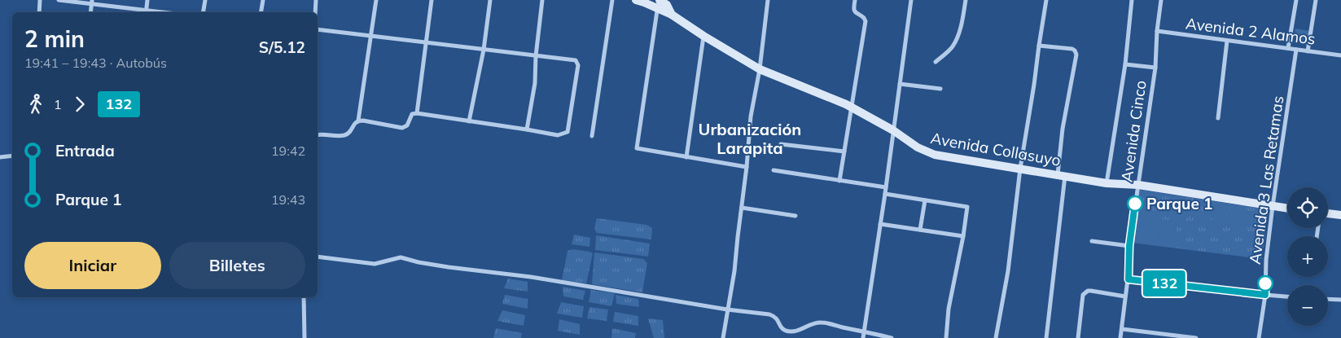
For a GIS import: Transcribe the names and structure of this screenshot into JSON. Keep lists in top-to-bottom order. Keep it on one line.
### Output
{"streets":{"street":["Avenida 2 Alamos","Avenida Cinco","Avenida Collasuyo","Avenida 3 Las Retamas"]},"crossings":[["Avenida 2 Alamos","Avenida Cinco"],["Avenida 2 Alamos","Avenida 3 Las Retamas"],["Avenida Cinco","Avenida Collasuyo"],["Avenida Collasuyo","Avenida 3 Las Retamas"]],"districts":["Urbanización Larapita"],"places":["Parque 1"],"lines":["bus line 132"],"page":{"on_map":"132","heading":["2 min","19:41 – 19:43 · Autobús","S/5.12"],"legs":["1","132"],"list":[{"name":"Entrada","value":"19:42"},{"name":"Parque 1","value":"19:43"}],"map_buttons":["+","−"],"buttons":["Iniciar","Billetes"]}}
